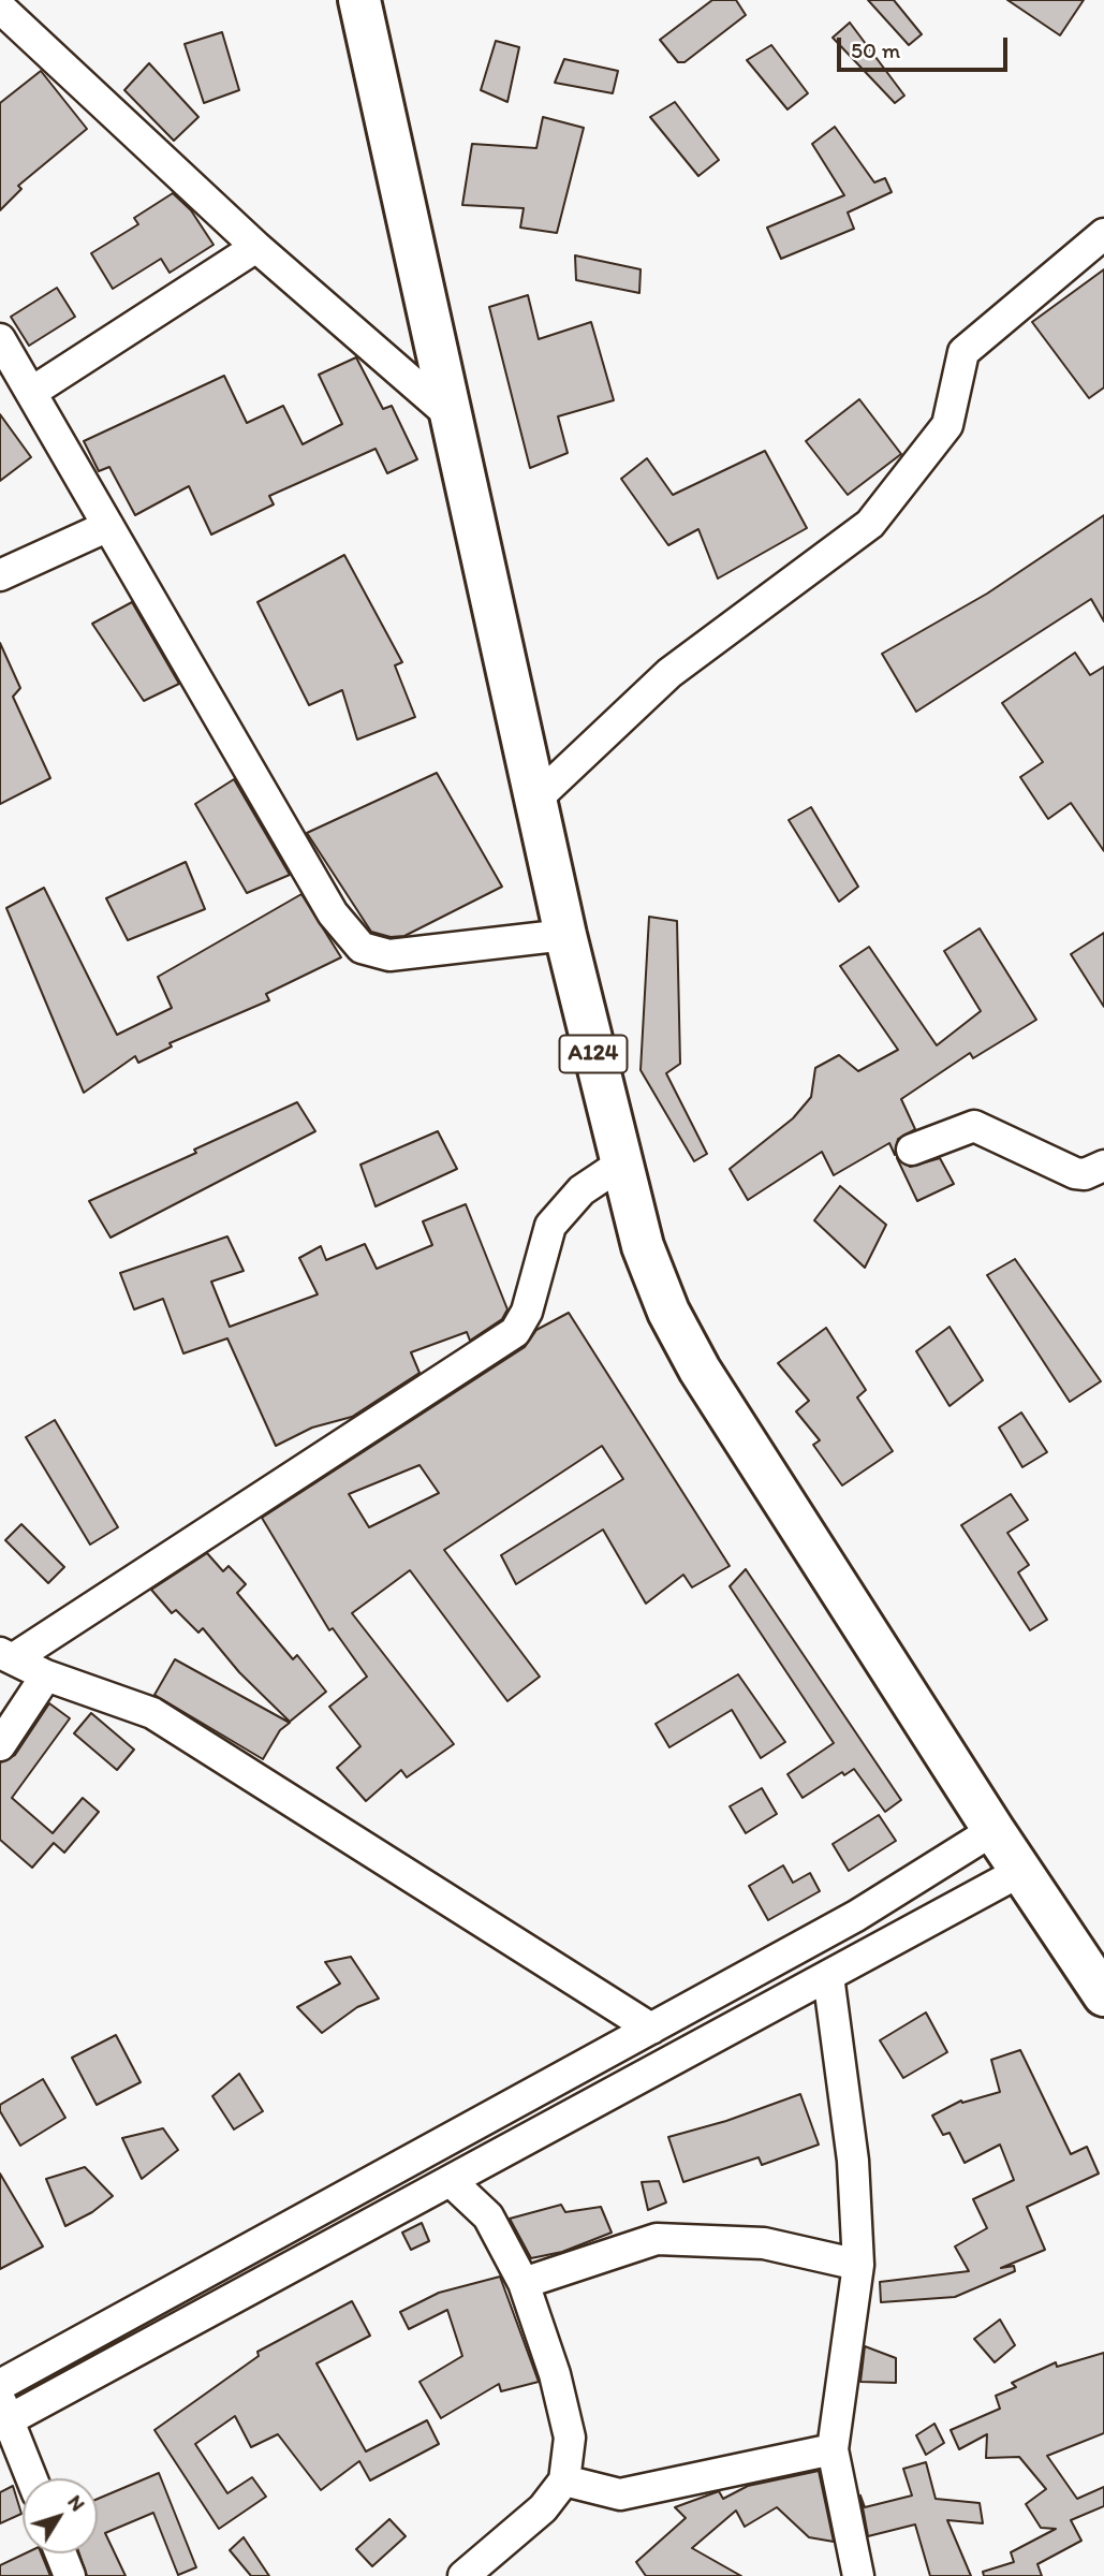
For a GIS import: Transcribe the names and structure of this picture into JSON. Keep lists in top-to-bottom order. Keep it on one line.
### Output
{"streets":{"highway":["A124"]},"scale_bar":"50 m","north":"top right"}
